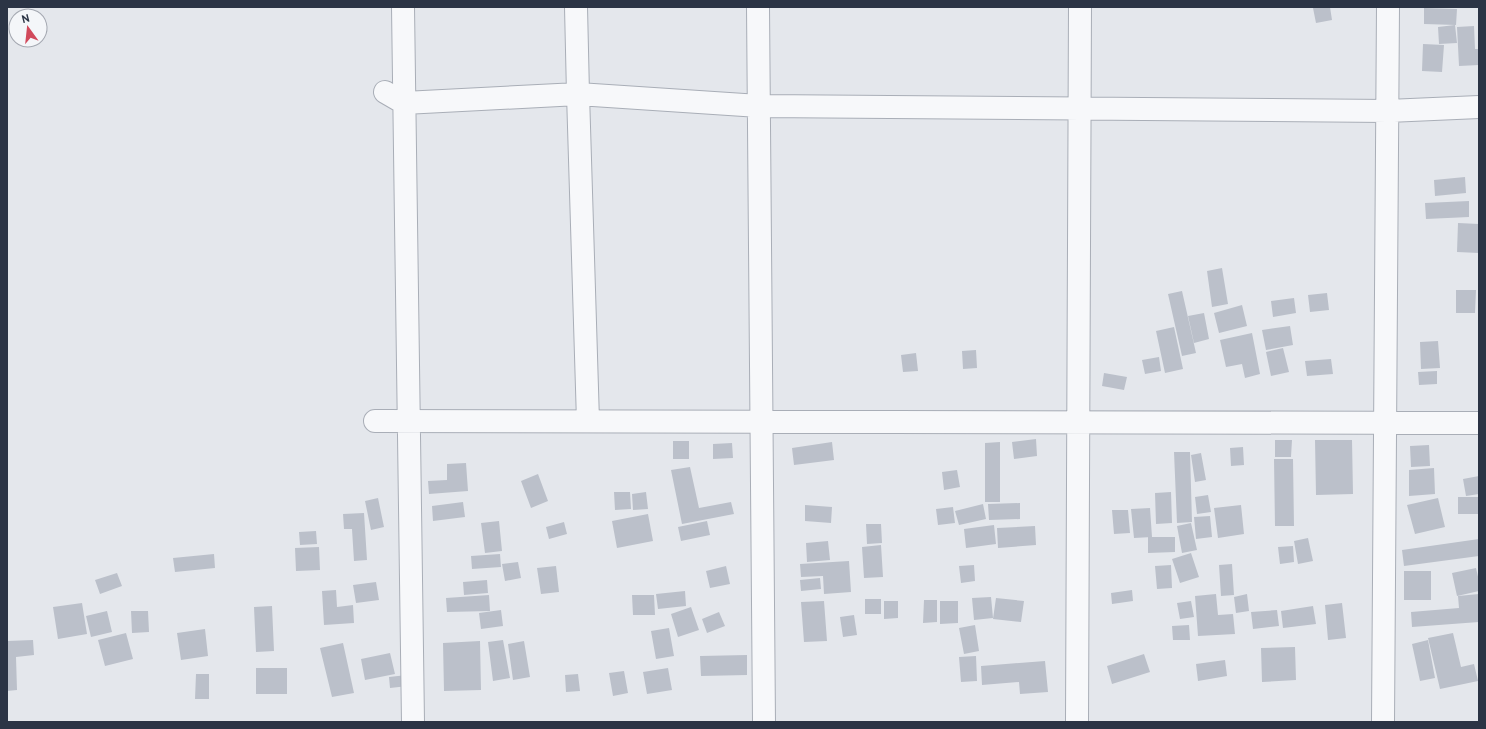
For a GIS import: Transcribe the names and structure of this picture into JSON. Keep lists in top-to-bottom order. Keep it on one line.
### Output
{"north":"top"}
